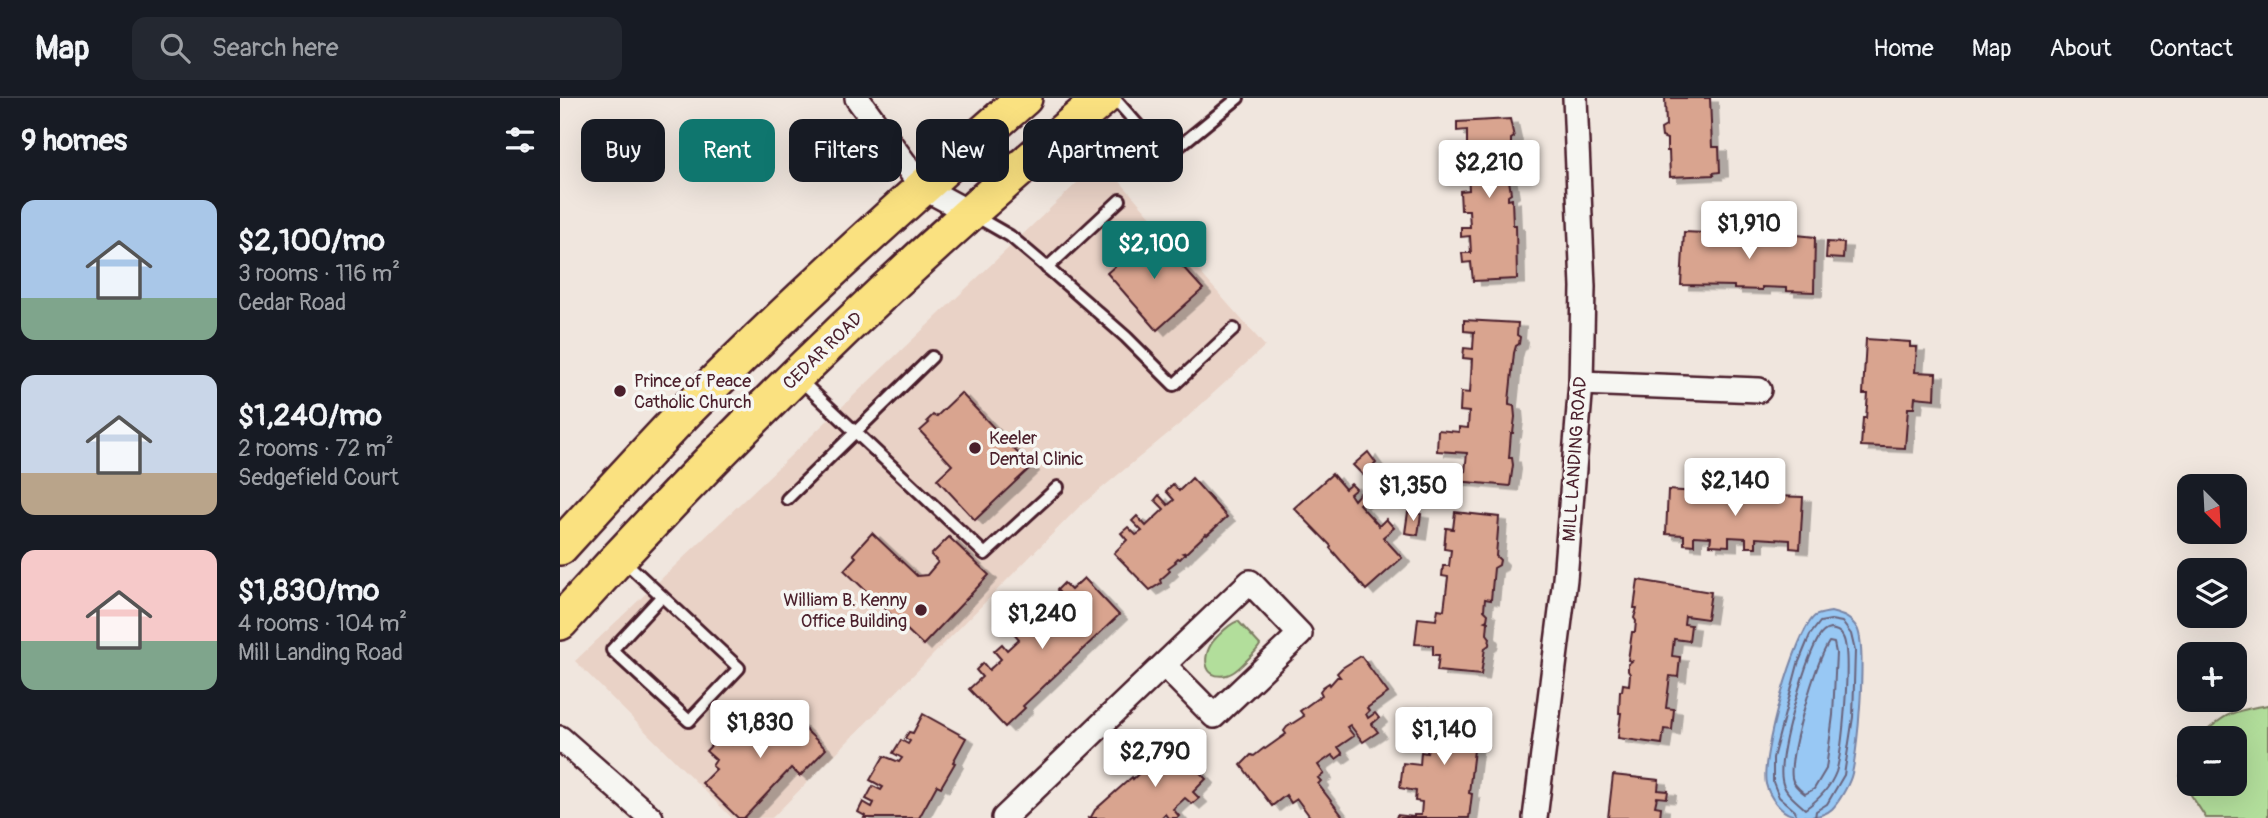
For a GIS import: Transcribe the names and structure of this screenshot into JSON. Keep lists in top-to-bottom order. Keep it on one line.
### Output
{"streets":{"main road":["CEDAR ROAD"],"street":["MILL LANDING ROAD"]},"places":["Prince of Peace Catholic Church","Keeler Dental Clinic","William B. Kenny Office Building"],"north":"bottom right","page":{"header":"Map","search":"Search here","nav":["Home","Map","About","Contact"],"heading":"9 homes","chip":["Buy","Rent","Filters","New","Apartment"],"price":["$2,210","$1,910","$2,100","$2,140","$1,350","$1,240","$1,830","$1,140","$2,790"],"list":[{"name":"$2,100/mo","note":"3 rooms · 116 m² · Cedar Road"},{"name":"$1,240/mo","note":"2 rooms · 72 m² · Sedgefield Court"},{"name":"$1,830/mo","note":"4 rooms · 104 m² · Mill Landing Road"}],"map_buttons":["+","−"]}}
